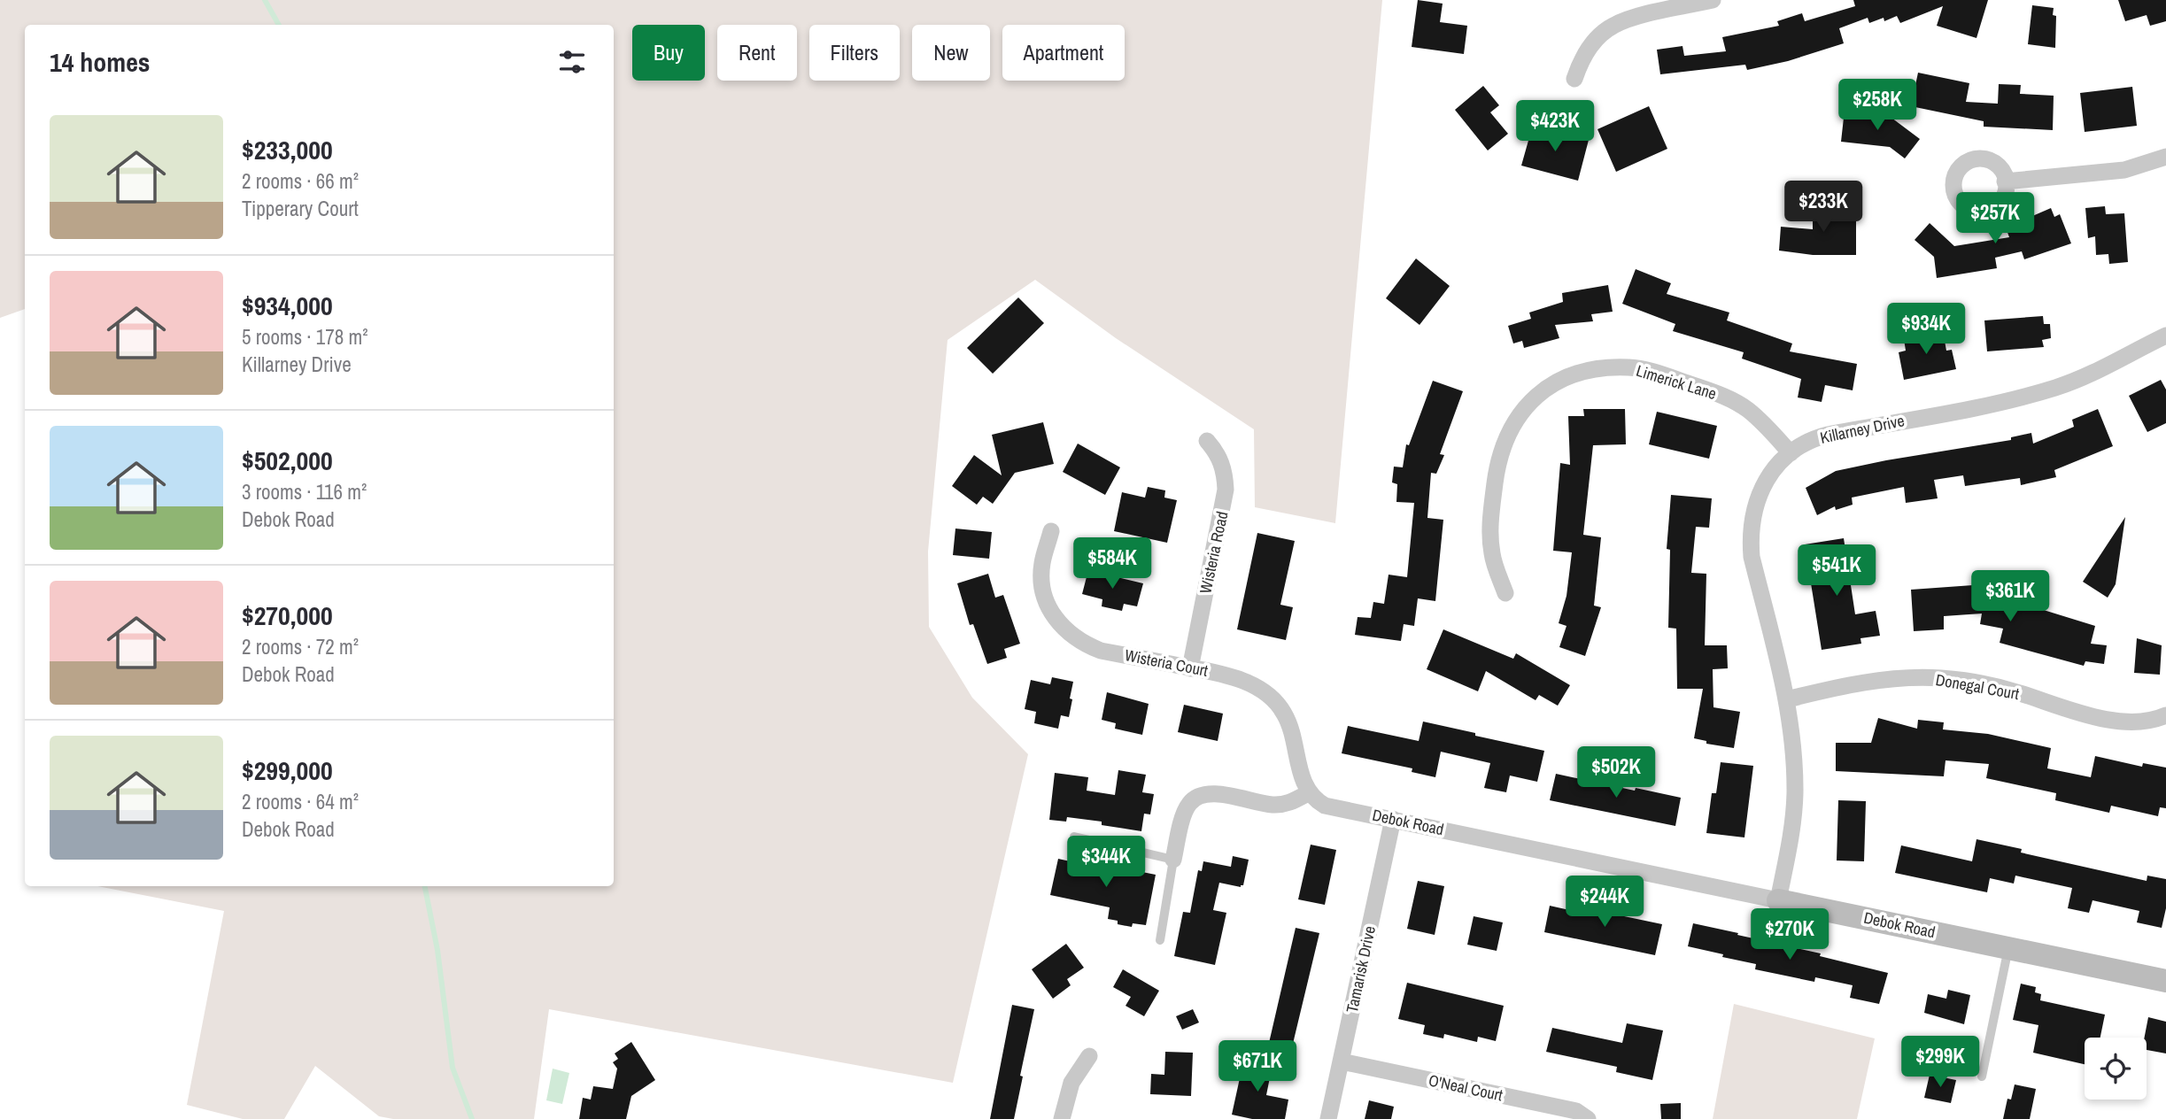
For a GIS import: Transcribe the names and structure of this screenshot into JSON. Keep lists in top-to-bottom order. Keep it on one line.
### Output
{"streets":{"street":["Limerick Lane","Killarney Drive","Wisteria Road","Wisteria Court","Donegal Court","Debok Road","Tamarisk Drive","O'Neal Court"]},"crossings":[["Limerick Lane","Killarney Drive"],["Killarney Drive","Donegal Court"],["Killarney Drive","Debok Road"],["Wisteria Road","Wisteria Court"],["Wisteria Court","Debok Road"],["Debok Road","Tamarisk Drive"],["Tamarisk Drive","O'Neal Court"]],"page":{"chip":["Buy","Rent","Filters","New","Apartment"],"heading":"14 homes","price":["$258K","$423K","$233K","$257K","$934K","$584K","$541K","$361K","$502K","$344K","$244K","$270K","$299K","$671K"],"list":[{"name":"$233,000","note":"2 rooms · 66 m² · Tipperary Court"},{"name":"$934,000","note":"5 rooms · 178 m² · Killarney Drive"},{"name":"$502,000","note":"3 rooms · 116 m² · Debok Road"},{"name":"$270,000","note":"2 rooms · 72 m² · Debok Road"},{"name":"$299,000","note":"2 rooms · 64 m² · Debok Road"}]}}
